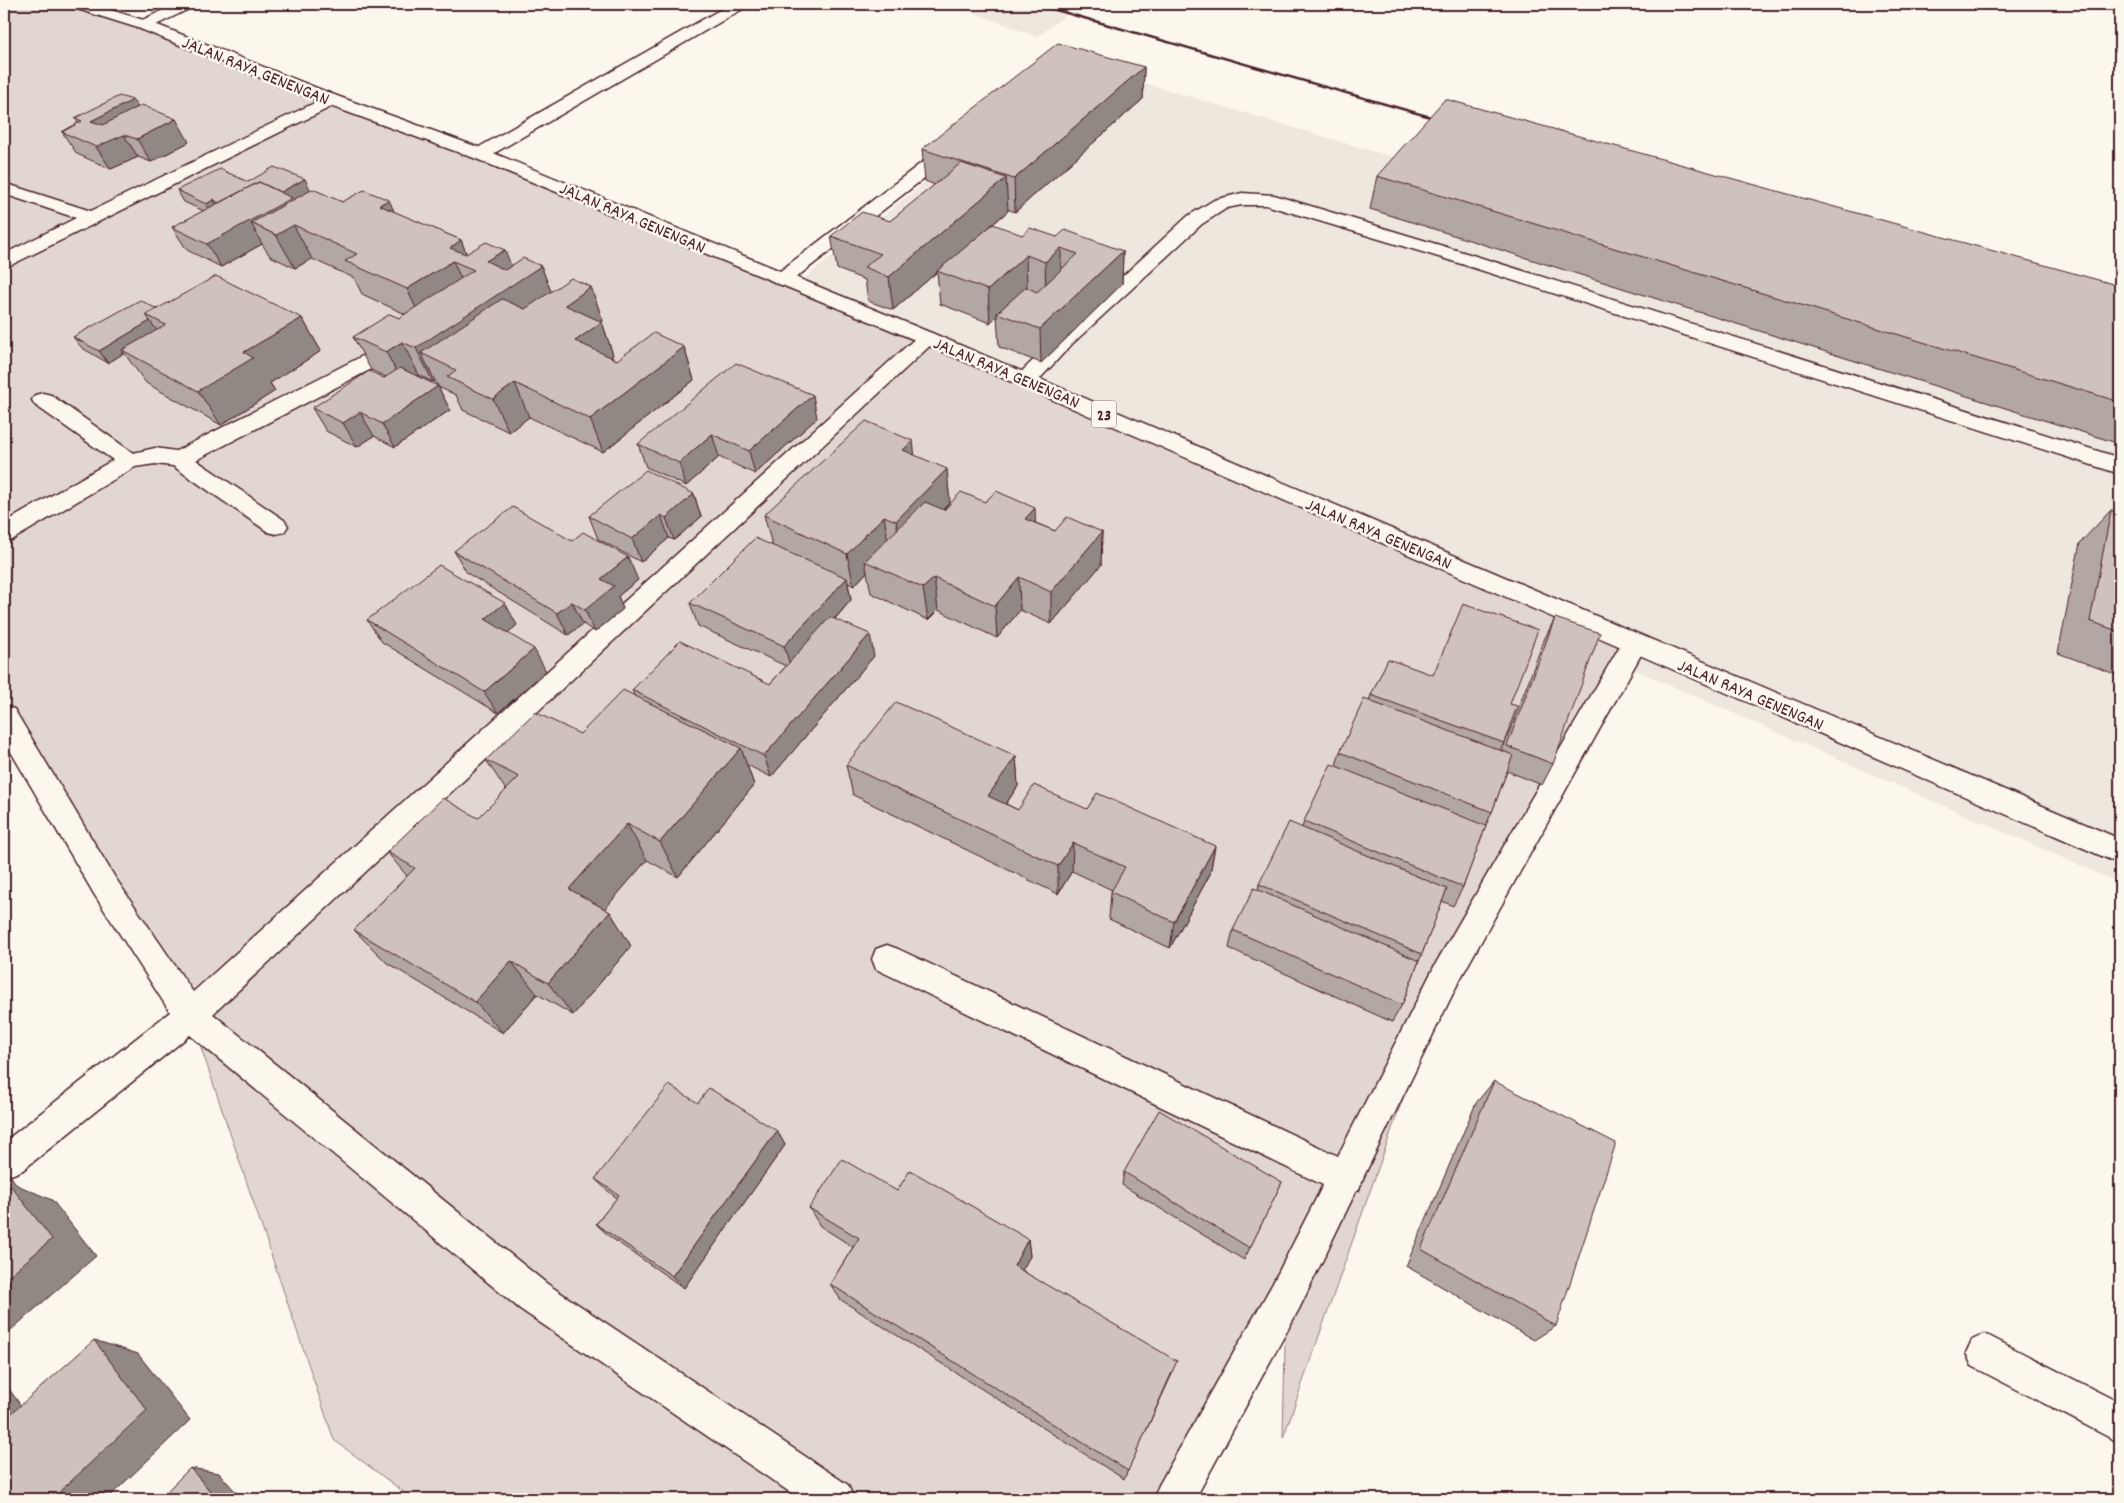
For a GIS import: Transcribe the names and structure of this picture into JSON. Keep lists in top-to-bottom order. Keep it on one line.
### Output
{"streets":{"main road":["JALAN RAYA GENENGAN","23"]}}
